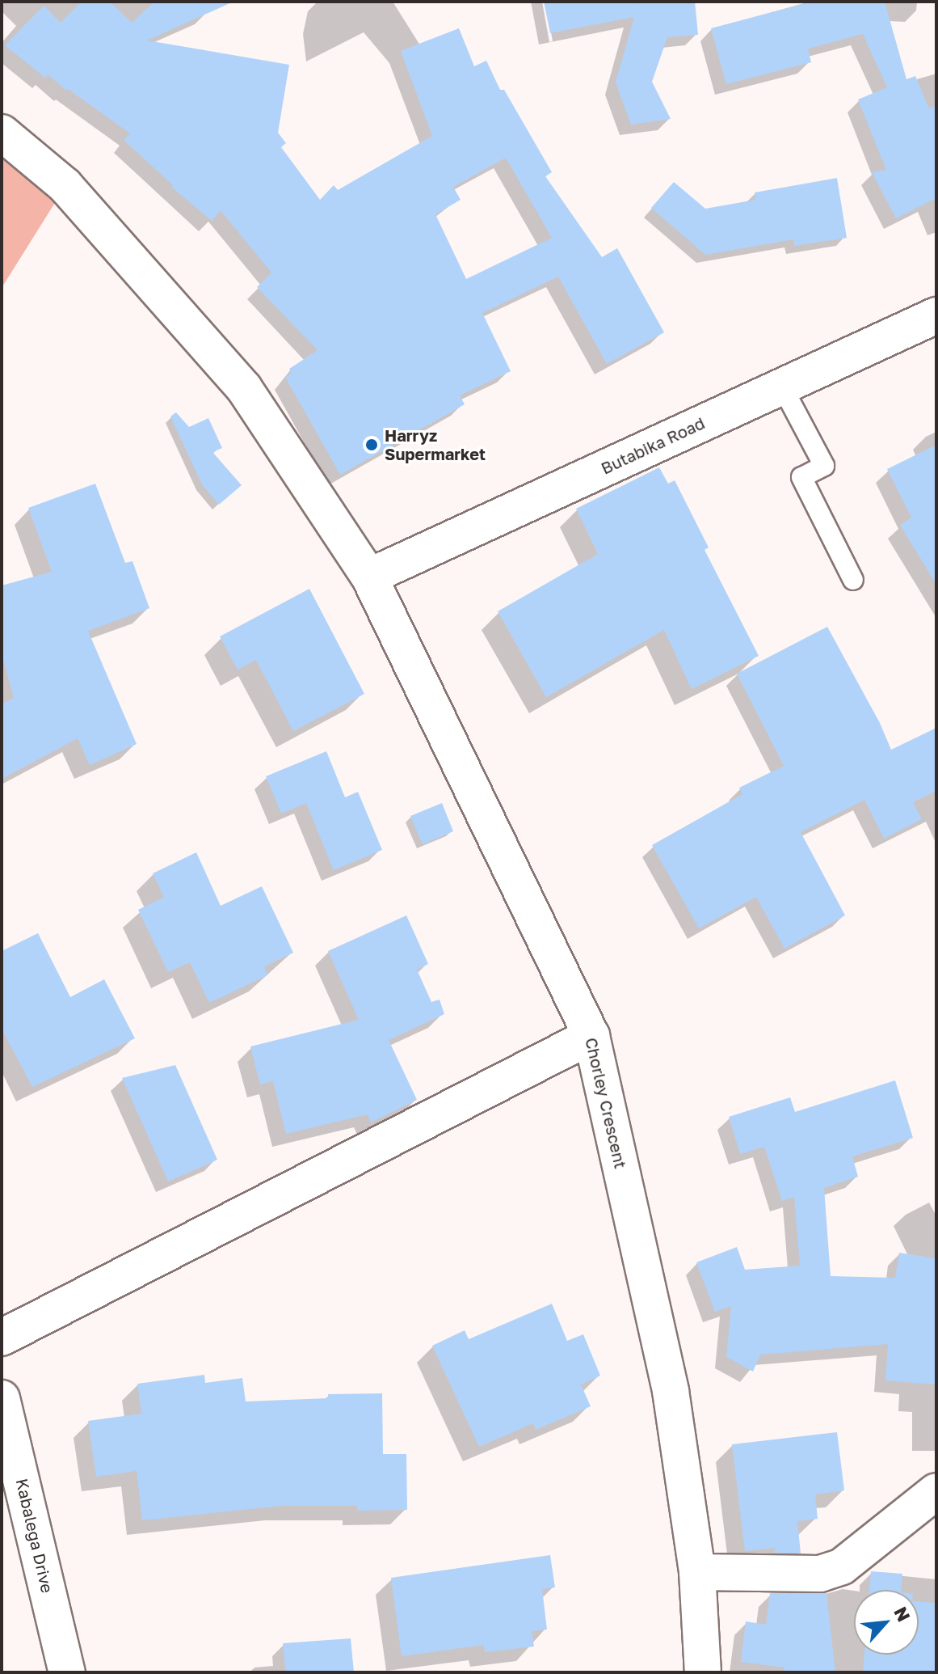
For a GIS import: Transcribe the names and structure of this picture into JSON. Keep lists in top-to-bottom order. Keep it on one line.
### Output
{"streets":{"main road":["Butabika Road","Chorley Crescent","Kabalega Drive"]},"crossings":[["Butabika Road","Chorley Crescent"]],"places":["Harryz Supermarket"],"north":"top right"}
